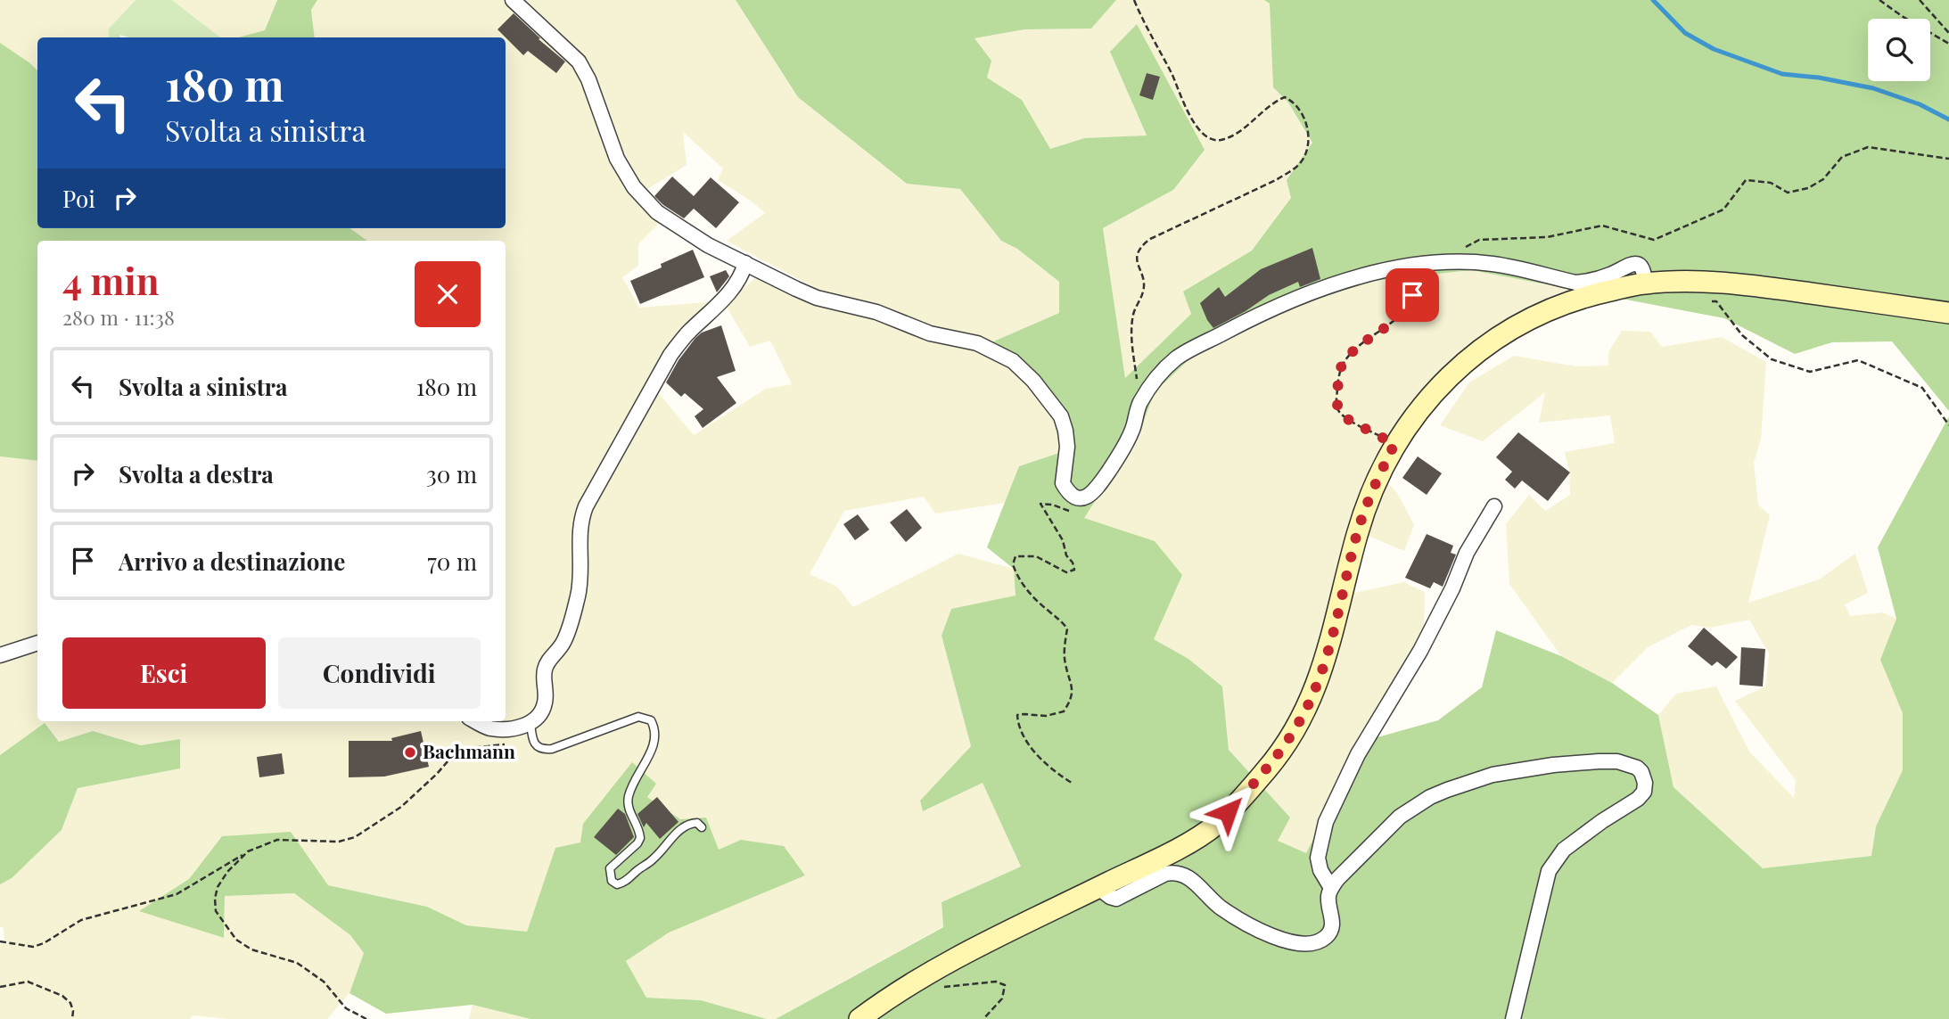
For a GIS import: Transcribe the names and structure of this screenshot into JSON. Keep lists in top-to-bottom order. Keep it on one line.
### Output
{"places":["Bachmann"],"page":{"turn":["180 m","Svolta a sinistra"],"then":"Poi","heading":["4 min","280 m · 11:38"],"list":[{"name":"Svolta a sinistra","value":"180 m"},{"name":"Svolta a destra","value":"30 m"},{"name":"Arrivo a destinazione","value":"70 m"}],"buttons":["Esci","Condividi"]}}
